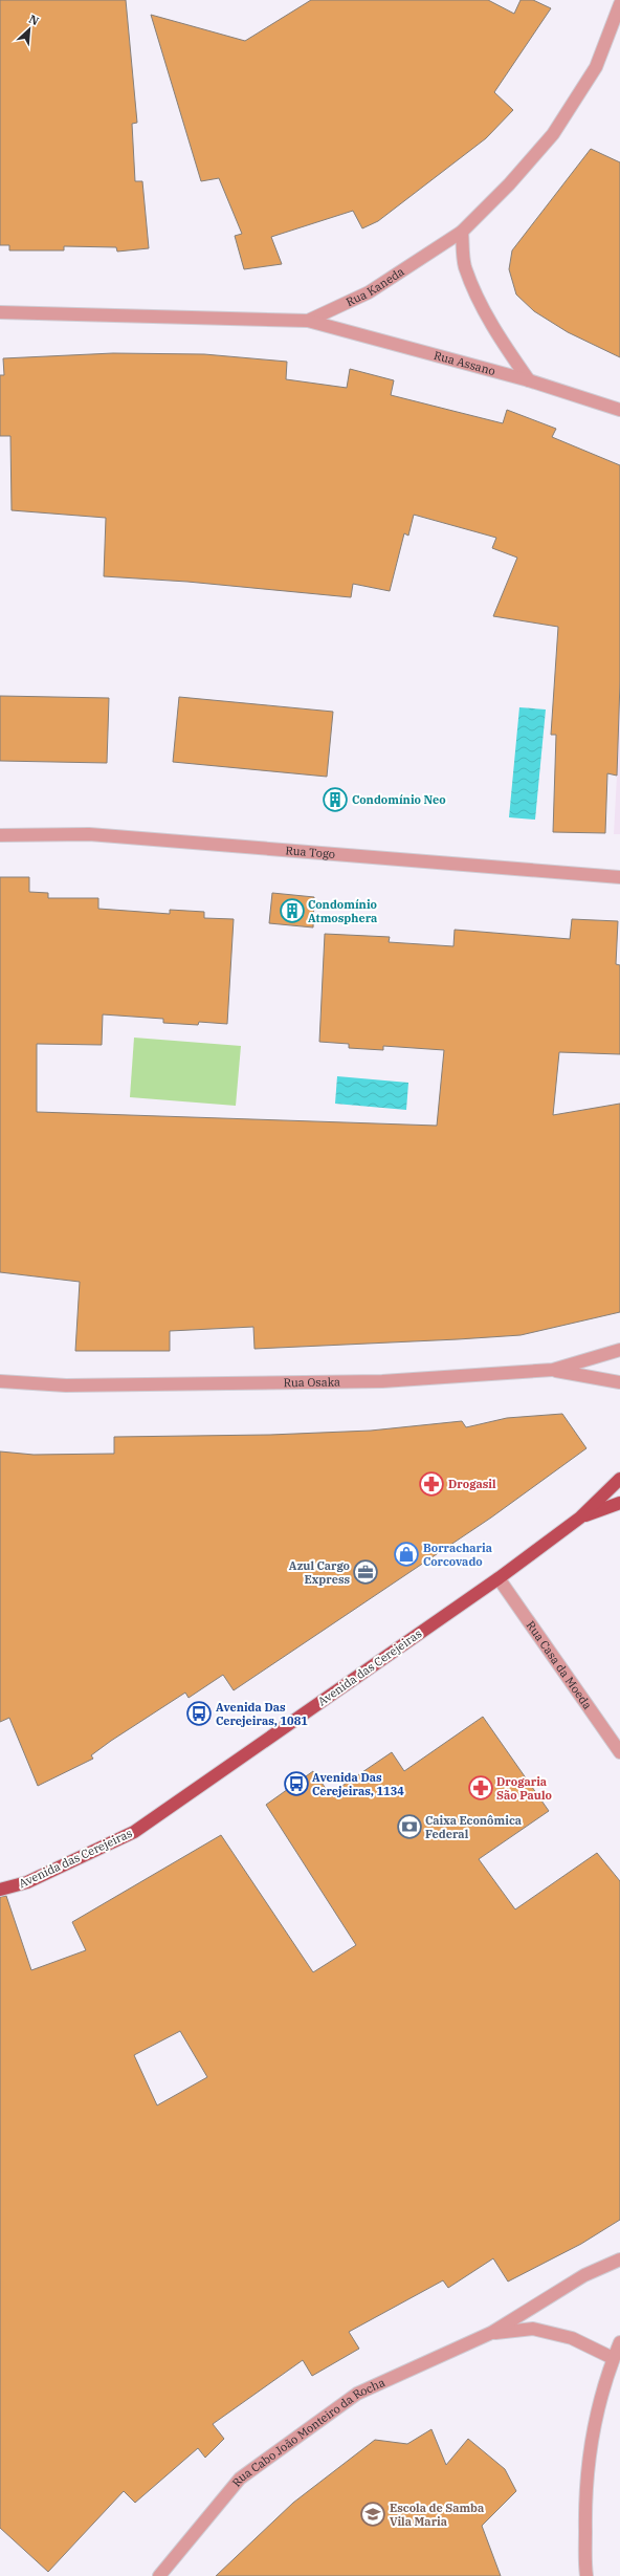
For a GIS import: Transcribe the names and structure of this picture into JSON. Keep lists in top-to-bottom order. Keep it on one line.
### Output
{"streets":{"main road":["Avenida das Cerejeiras"],"street":["Rua Kaneda","Rua Assano","Rua Togo","Rua Osaka","Rua Casa da Moeda","Rua Cabo João Monteiro da Rocha"]},"crossings":[["Rua Kaneda","Rua Assano"],["Rua Casa da Moeda","Avenida das Cerejeiras"]],"places":{"building":["Condomínio Neo","Condomínio Atmosphera"],"pharmacy":["Drogasil","Drogaria São Paulo"],"shop":["Borracharia Corcovado"],"office":["Azul Cargo Express"],"bus stop":["Avenida Das Cerejeiras, 1081","Avenida Das Cerejeiras, 1134"],"bank":["Caixa Econômica Federal"],"school or university":["Escola de Samba Vila Maria"]},"north":"top right"}
